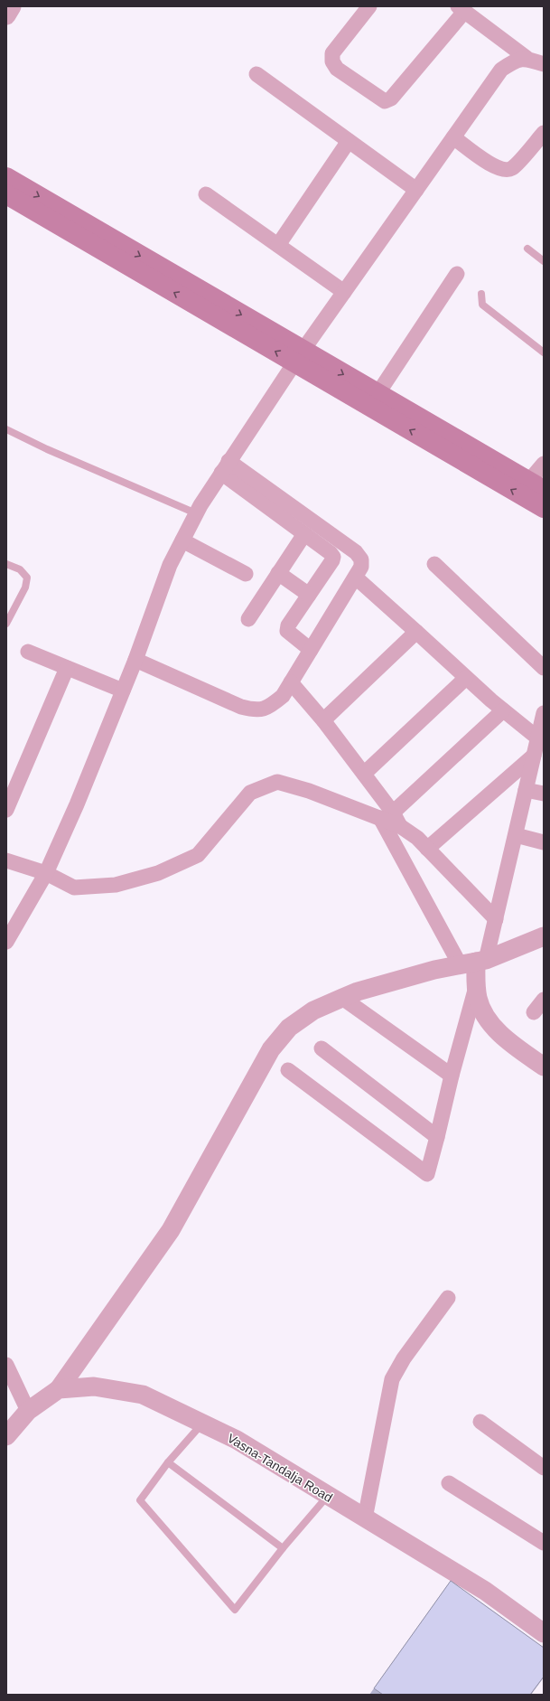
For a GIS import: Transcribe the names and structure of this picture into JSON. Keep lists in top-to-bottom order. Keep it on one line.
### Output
{"streets":{"street":["Vasna-Tandalja Road"]}}
